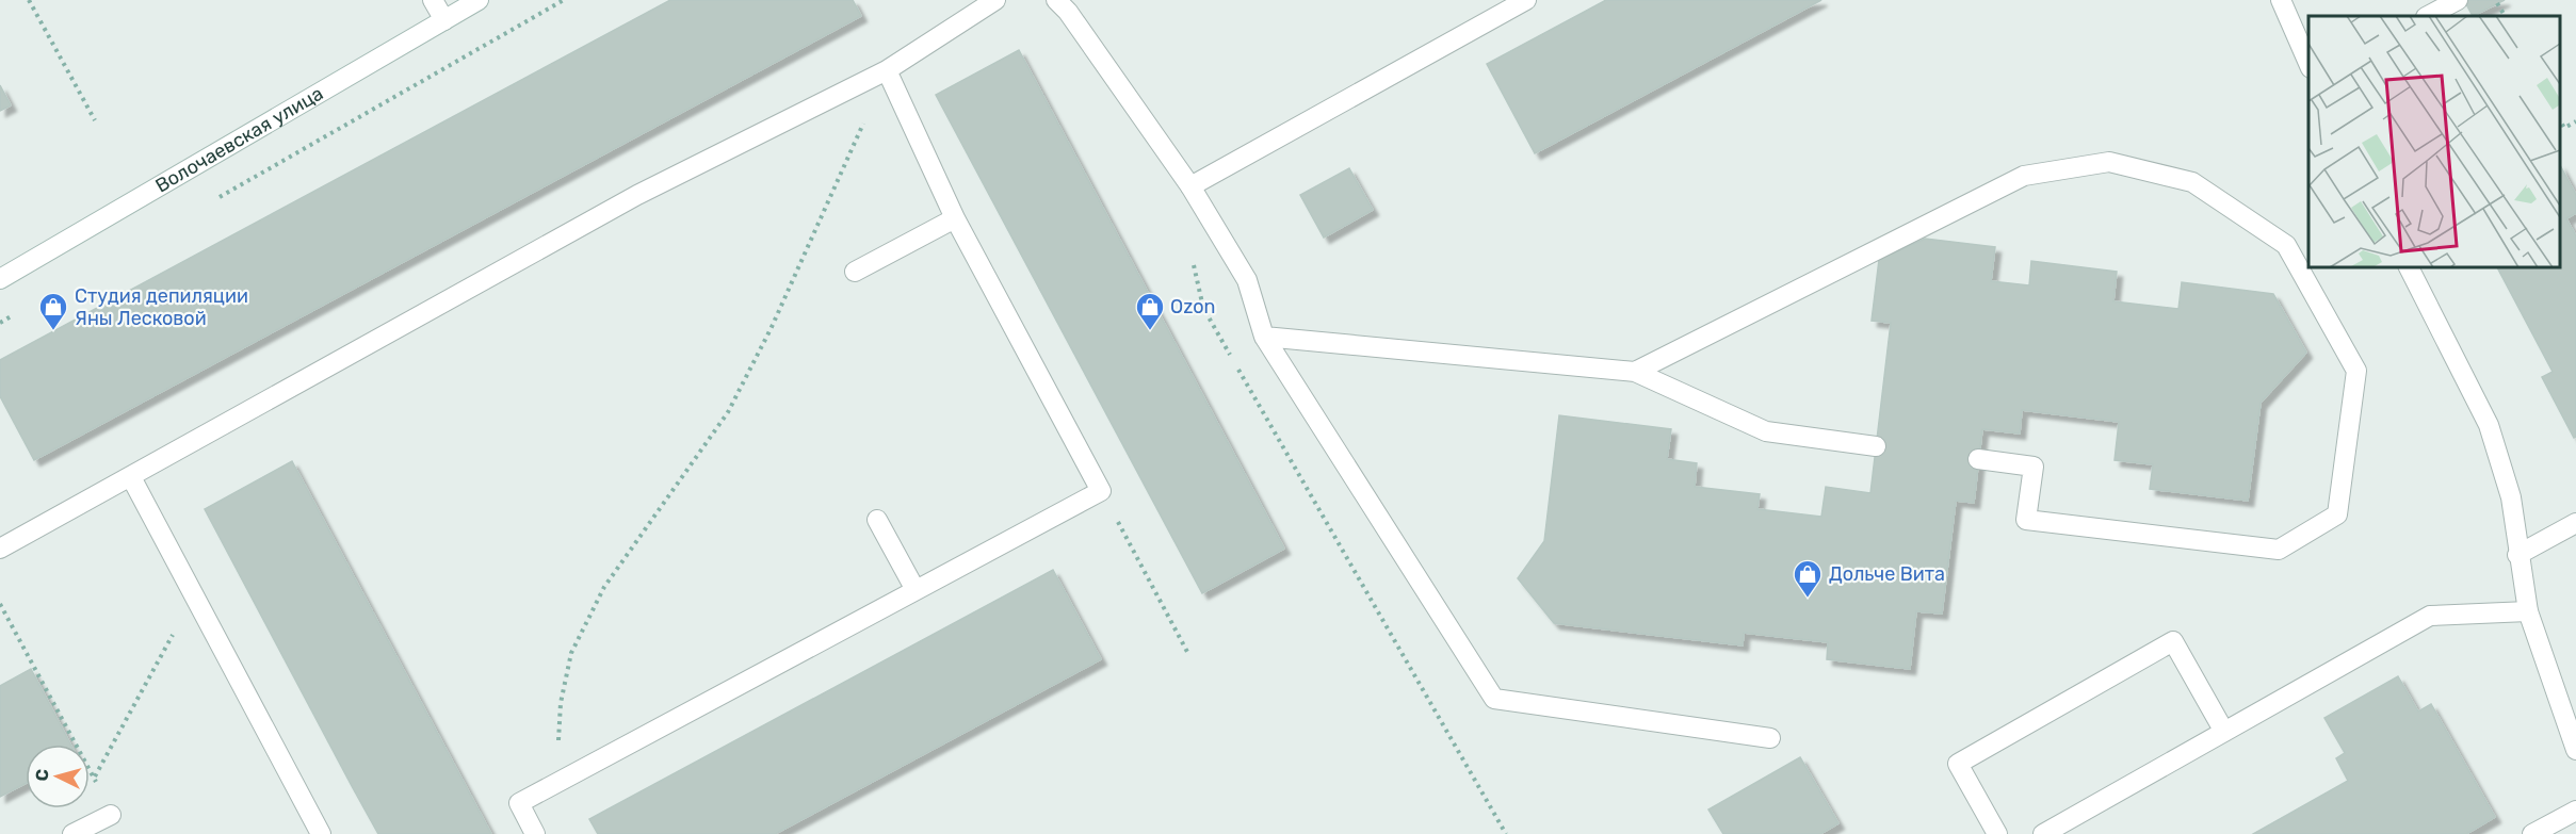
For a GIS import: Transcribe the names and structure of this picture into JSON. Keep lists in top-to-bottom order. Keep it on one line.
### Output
{"streets":{"street":["Волочаевская улица"]},"places":{"shop":["Студия депиляции Яны Лесковой","Ozon","Дольче Вита"]},"north":"left"}
